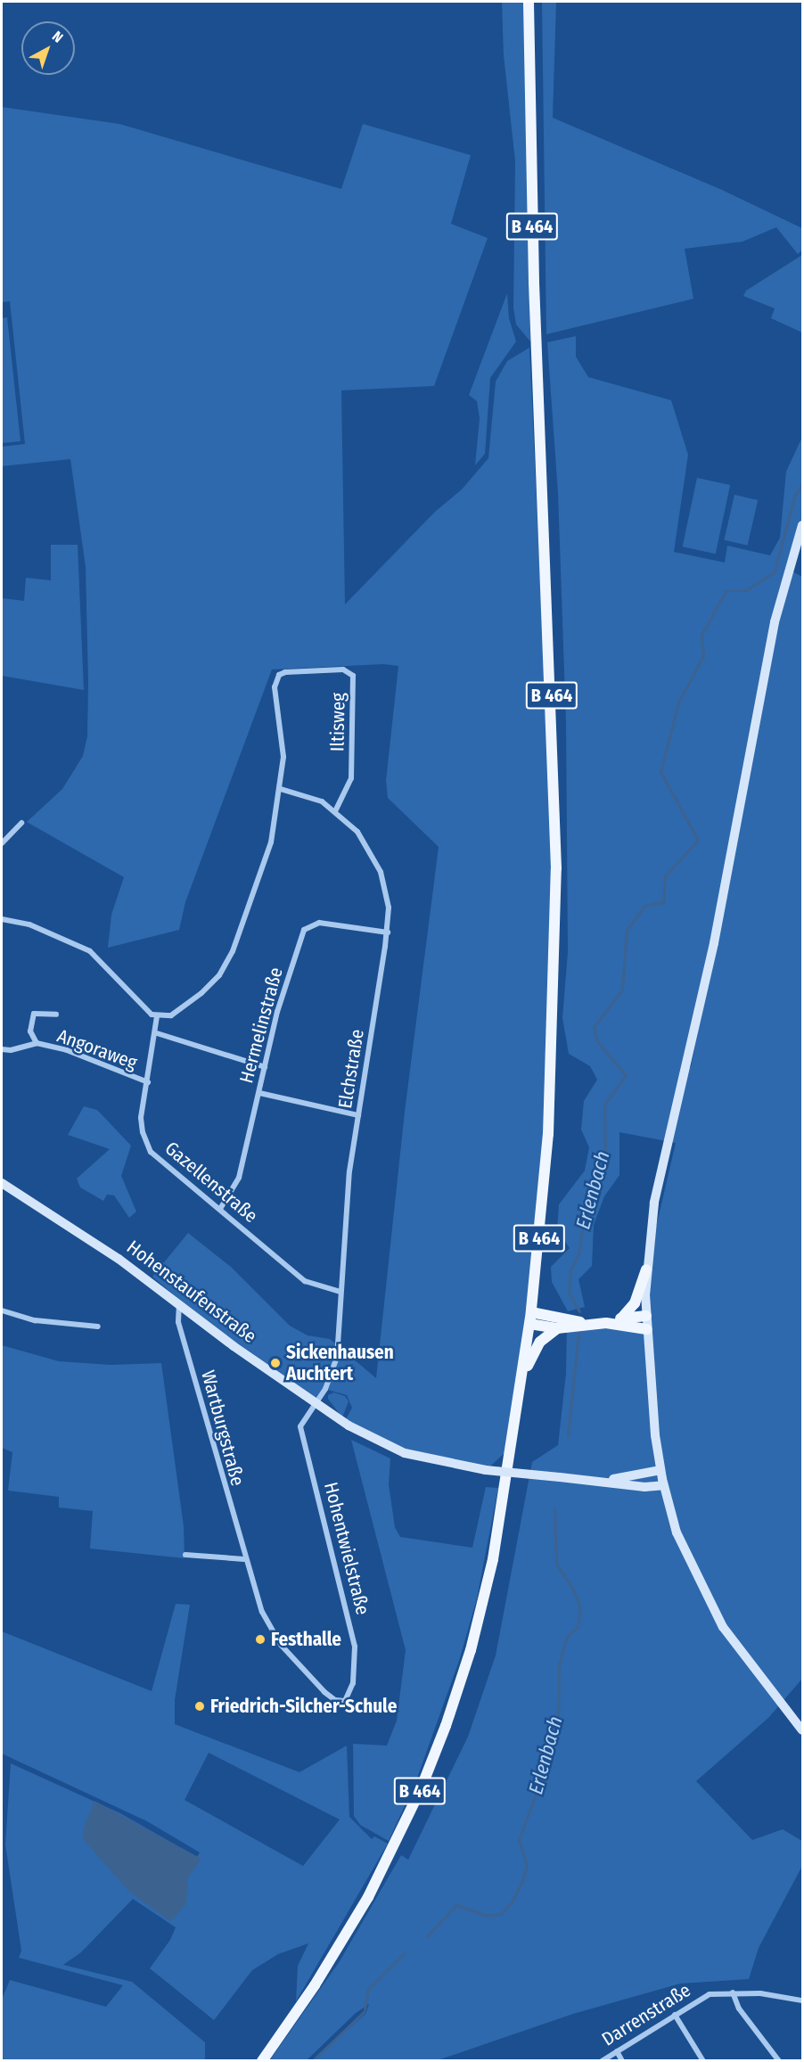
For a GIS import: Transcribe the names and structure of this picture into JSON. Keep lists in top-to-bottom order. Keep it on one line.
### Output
{"streets":{"main road":["B 464"],"street":["Iltisweg","Hermelinstraße","Angoraweg","Elchstraße","Gazellenstraße","Hohenstaufenstraße","Wartburgstraße","Hohentwielstraße","Darrenstraße"]},"crossings":[["Iltisweg","Elchstraße"],["Hermelinstraße","Elchstraße"],["Hermelinstraße","Gazellenstraße"],["Angoraweg","Gazellenstraße"],["Elchstraße","Gazellenstraße"],["Elchstraße","Hohenstaufenstraße"],["Elchstraße","Hohentwielstraße"],["Hohenstaufenstraße","Wartburgstraße"],["Hohenstaufenstraße","Hohentwielstraße"],["Wartburgstraße","Hohentwielstraße"]],"water":["Erlenbach"],"places":["Sickenhausen Auchtert","Festhalle","Friedrich-Silcher-Schule"],"north":"top right"}
